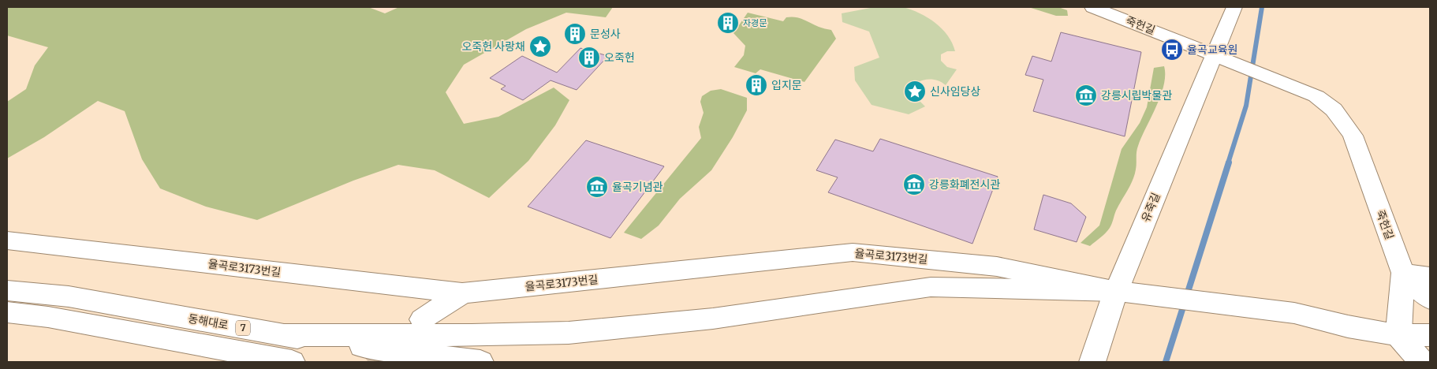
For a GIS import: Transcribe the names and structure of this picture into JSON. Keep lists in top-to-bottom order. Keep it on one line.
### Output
{"streets":{"street":["죽헌길","유죽길","율곡로3173번길","동해대로","7"]},"crossings":[["죽헌길","유죽길"],["유죽길","율곡로3173번길"]],"places":{"building":["자경문","문성사","오죽헌","입지문"],"place":["오죽헌 사랑채","신사임당상"],"bus stop":["율곡교육원"],"museum":["강릉시립박물관","강릉화폐전시관","율곡기념관"]}}
